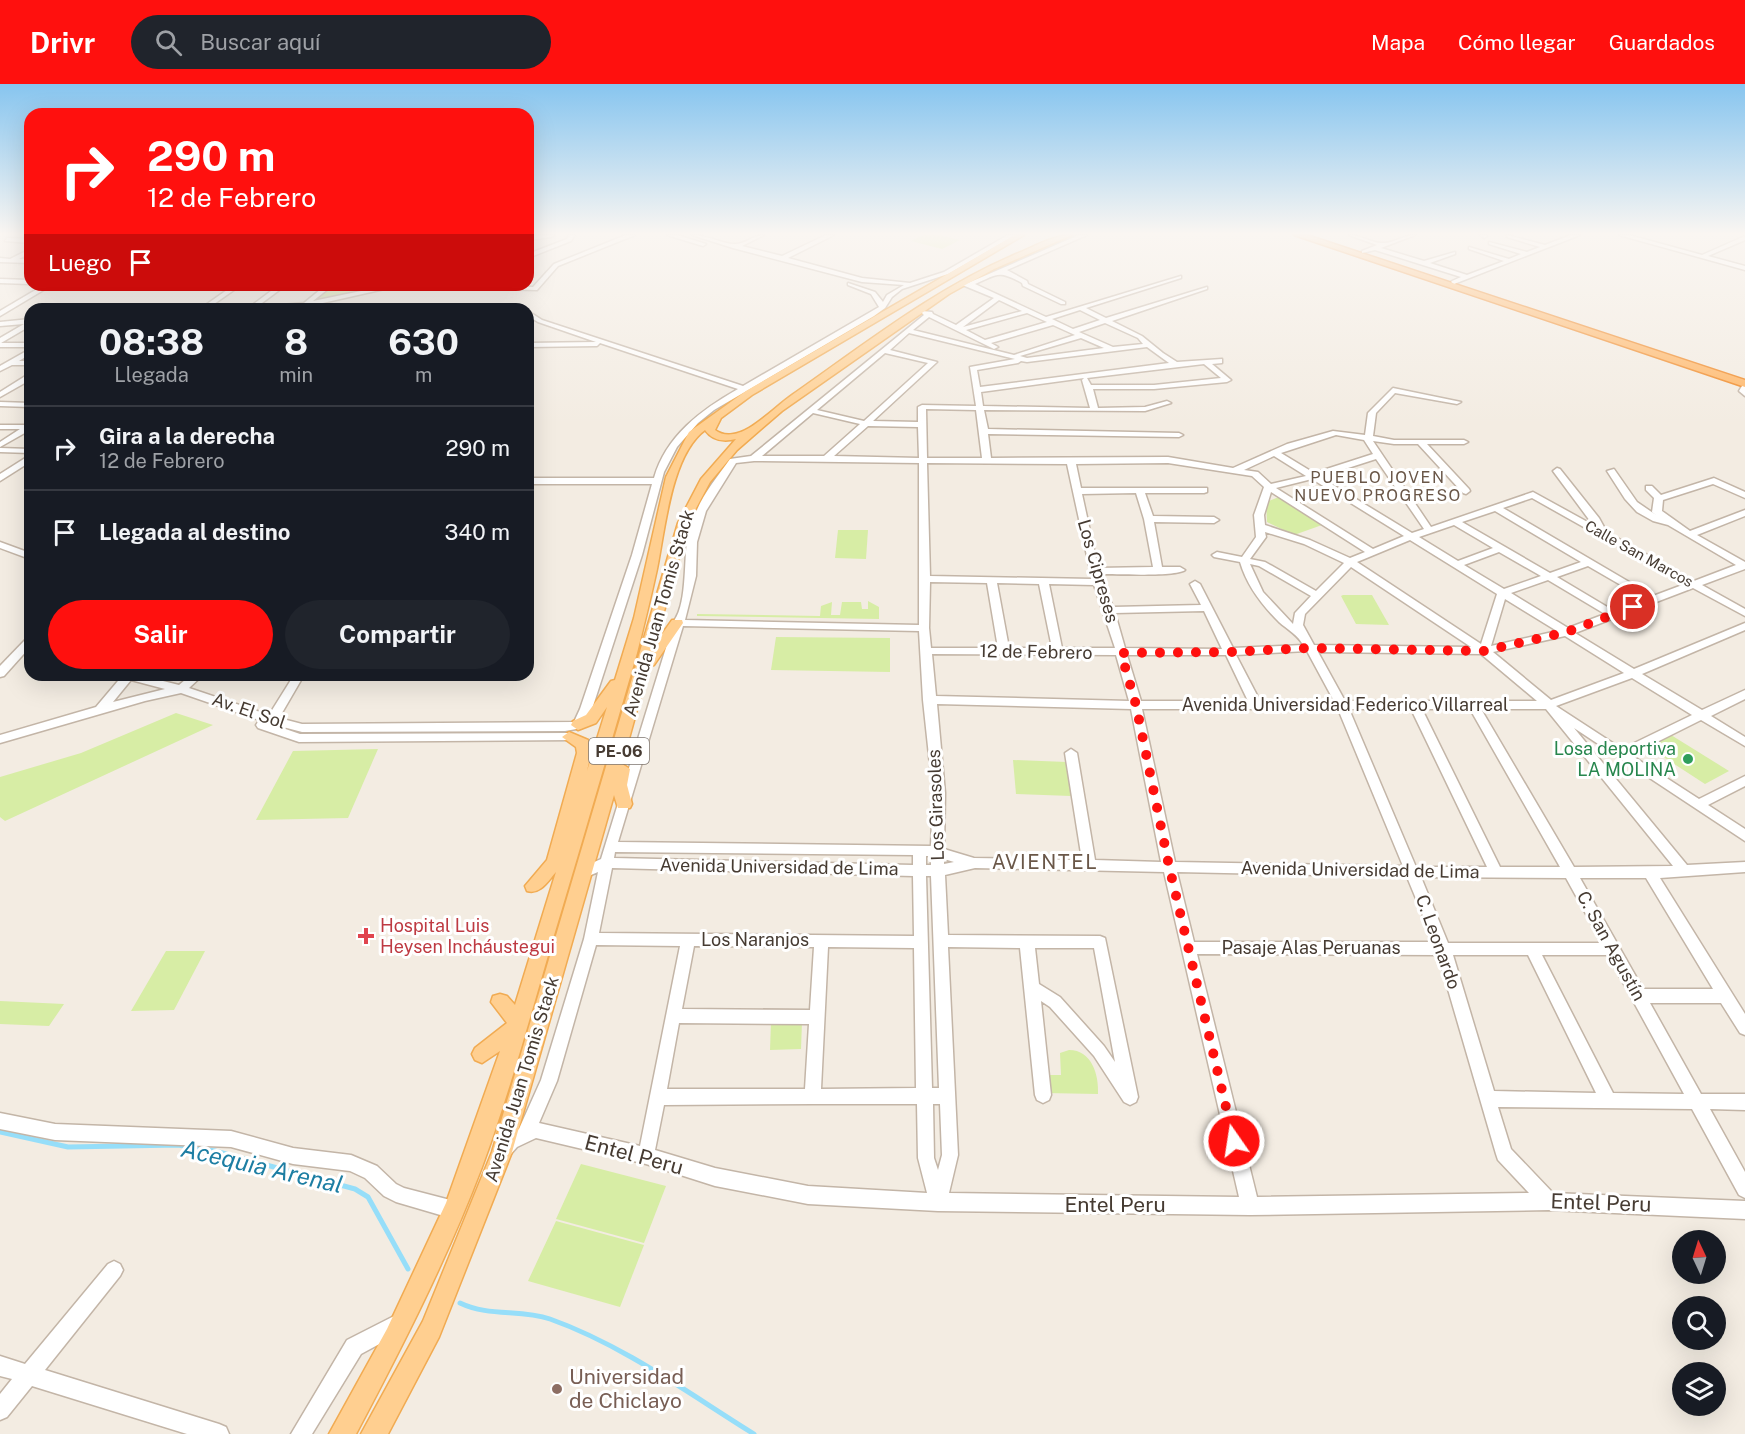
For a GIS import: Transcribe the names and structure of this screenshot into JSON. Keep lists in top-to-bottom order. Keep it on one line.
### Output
{"streets":{"main road":["Avenida Juan Tomis Stack","PE-06"],"street":["Calle San Marcos","Los Cipreses","12 de Febrero","Avenida Universidad Federico Villarreal","Av. El Sol","Los Girasoles","Avenida Universidad de Lima","Los Naranjos","C. Leonardo","C. San Agustín","Pasaje Alas Peruanas","Entel Peru"]},"crossings":[["Calle San Marcos","12 de Febrero"],["Los Cipreses","12 de Febrero"],["Los Cipreses","Avenida Universidad Federico Villarreal"],["Los Cipreses","Avenida Universidad de Lima"],["Los Cipreses","Pasaje Alas Peruanas"],["Los Cipreses","Entel Peru"],["Avenida Juan Tomis Stack","Av. El Sol"],["Avenida Juan Tomis Stack","Avenida Universidad de Lima"],["Avenida Juan Tomis Stack","Los Naranjos"],["Avenida Juan Tomis Stack","Entel Peru"],["12 de Febrero","Los Girasoles"],["12 de Febrero","C. Leonardo"],["Avenida Universidad Federico Villarreal","Los Girasoles"],["Avenida Universidad Federico Villarreal","C. Leonardo"],["Avenida Universidad Federico Villarreal","C. San Agustín"],["Los Girasoles","Avenida Universidad de Lima"],["Los Girasoles","Entel Peru"],["Avenida Universidad de Lima","C. Leonardo"],["Avenida Universidad de Lima","C. San Agustín"],["C. Leonardo","Pasaje Alas Peruanas"],["C. Leonardo","Entel Peru"],["C. San Agustín","Pasaje Alas Peruanas"]],"districts":["PUEBLO JOVEN NUEVO PROGRESO","AVIENTEL"],"water":["Acequia Arenal"],"places":{"other":["Losa deportiva LA MOLINA","Universidad de Chiclayo"],"health":["Hospital Luis Heysen Incháustegui"]},"north":"top","page":{"header":"Drivr","search":"Buscar aquí","nav":["Mapa","Cómo llegar","Guardados"],"turn":["290 m","12 de Febrero"],"then":"Luego","eta":["08:38","Llegada","8","min","630","m"],"list":[{"name":"Gira a la derecha","note":"12 de Febrero","value":"290 m"},{"name":"Llegada al destino","value":"340 m"}],"buttons":["Salir","Compartir"]}}
